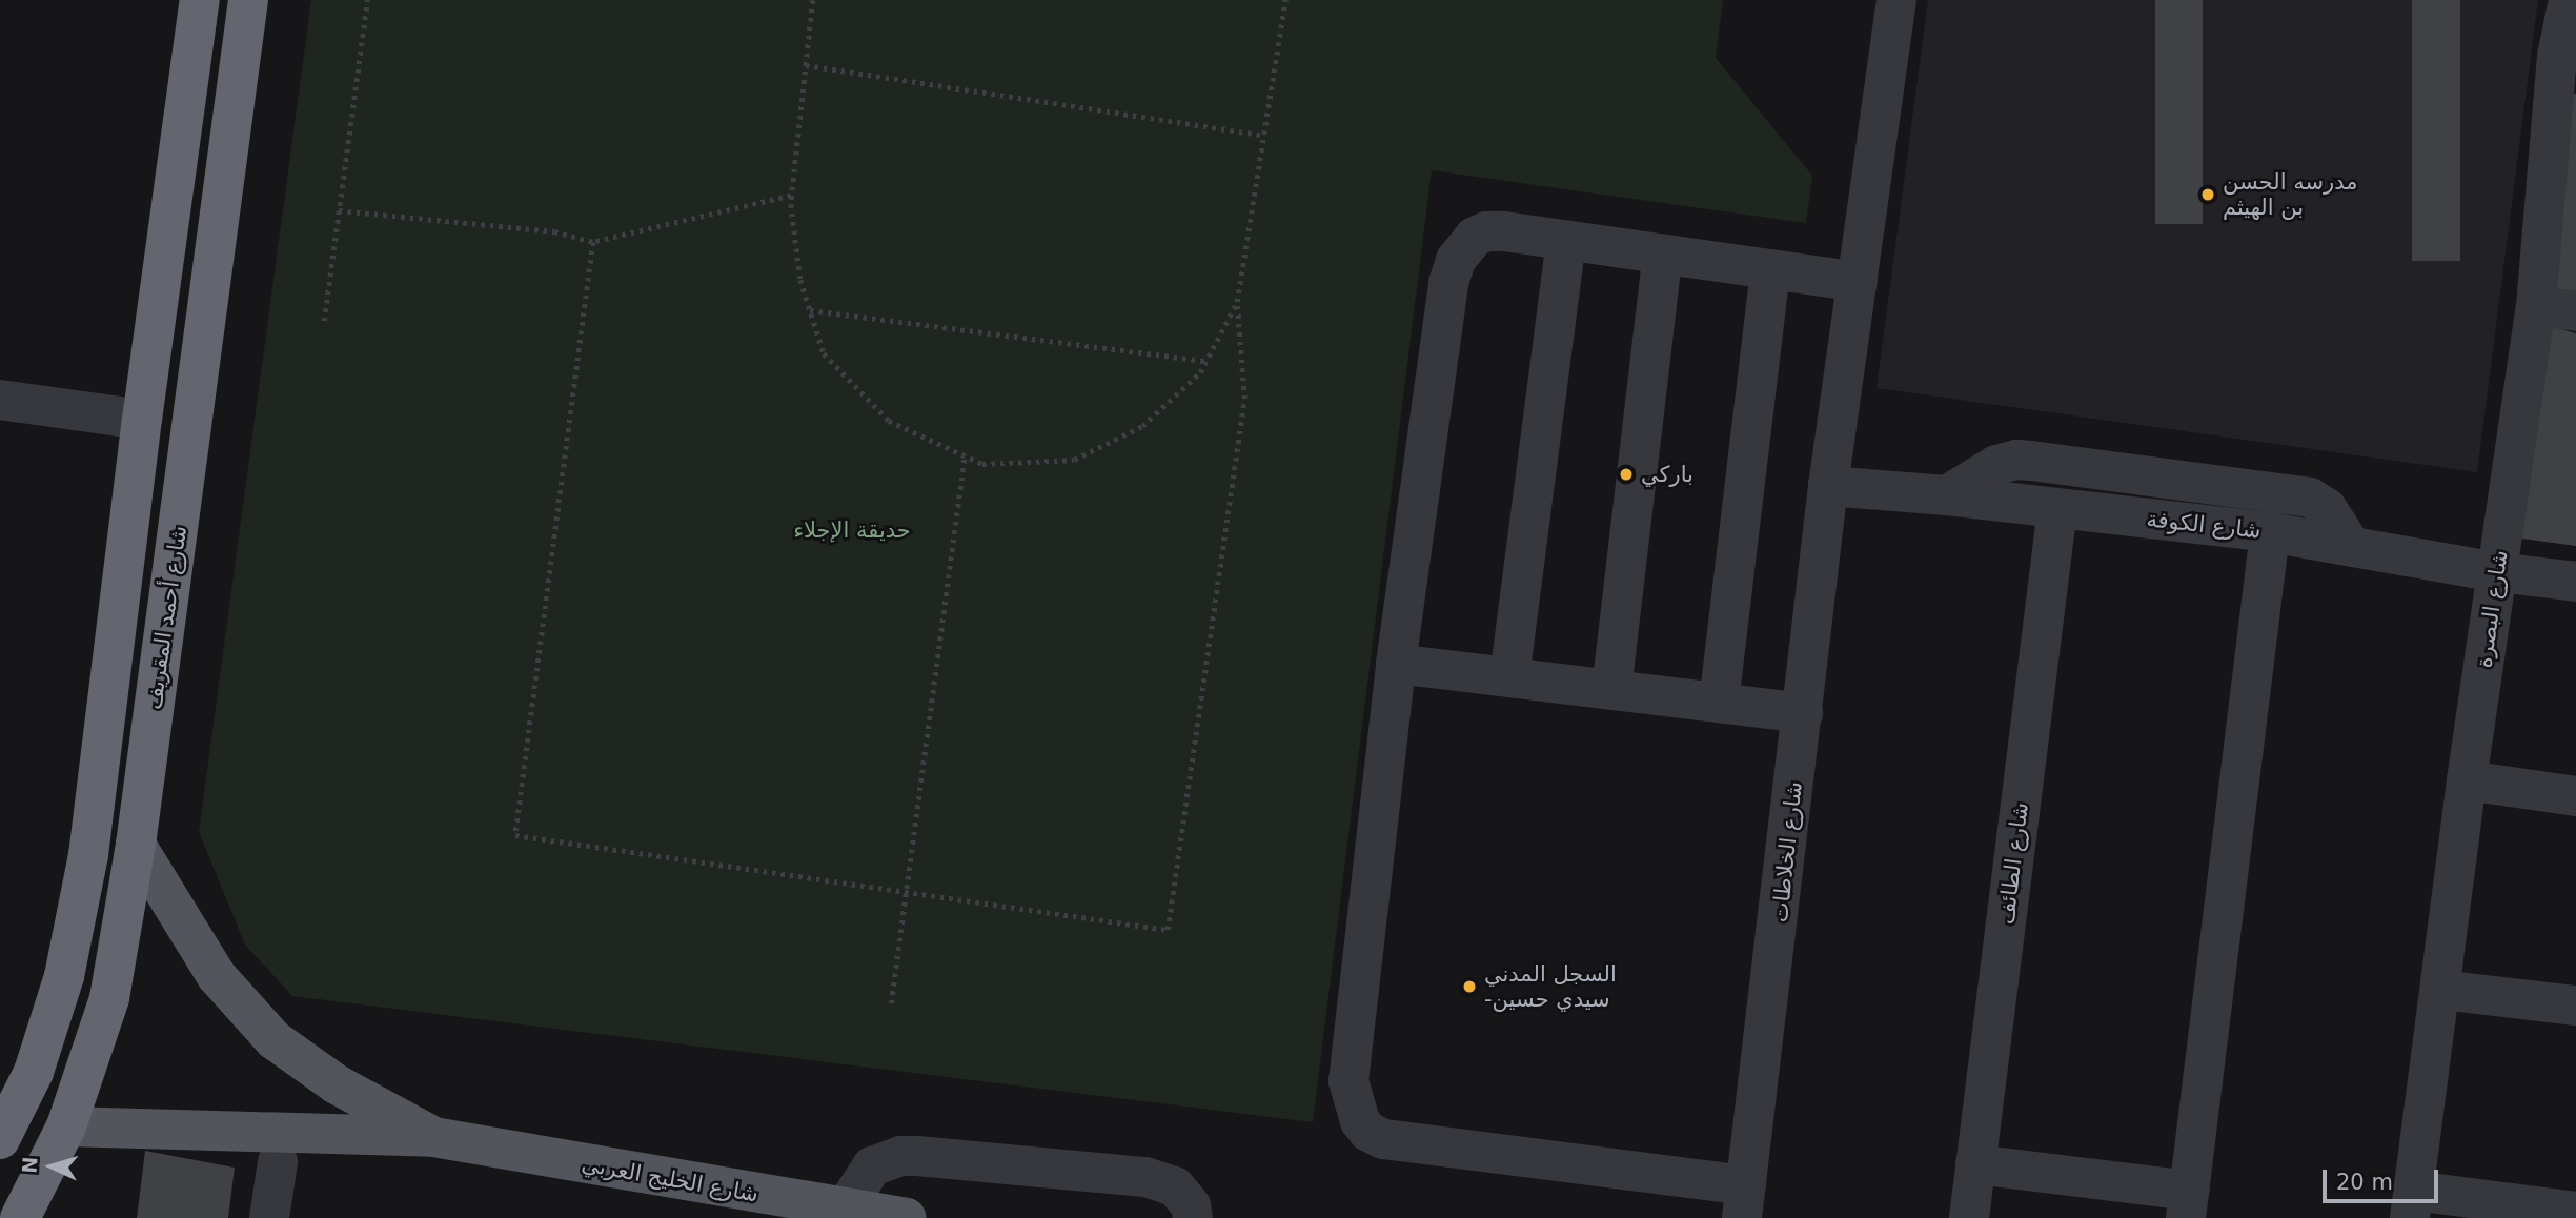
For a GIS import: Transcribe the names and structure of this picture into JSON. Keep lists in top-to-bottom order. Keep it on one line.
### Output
{"streets":{"highway":["شارع أحمد المقريف"],"main road":["شارع الخليج العربي"],"street":["شارع الكوفة","شارع البصرة","شارع الخلاطات","شارع الطائف"]},"crossings":[["شارع الكوفة","شارع البصرة"],["شارع الكوفة","شارع الخلاطات"],["شارع الكوفة","شارع الطائف"],["شارع أحمد المقريف","شارع الخليج العربي"]],"parks":["حديقة الإجلاء"],"places":["مدرسه الحسن بن الهيثم","باركي","السجل المدني -سيدي حسين"],"scale_bar":"20 m","north":"left"}
